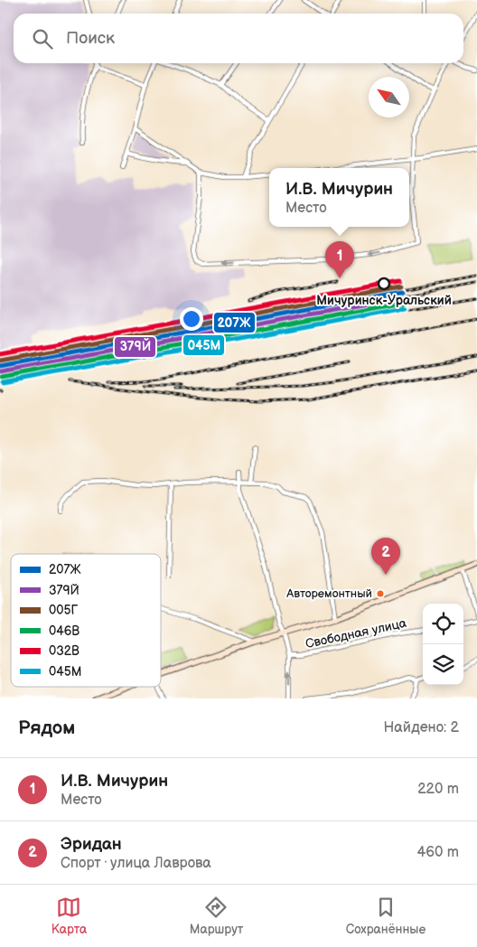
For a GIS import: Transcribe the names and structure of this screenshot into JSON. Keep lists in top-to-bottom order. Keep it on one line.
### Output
{"streets":{"street":["Свободная улица"]},"places":["Мичуринск-Уральский","Авторемонтный"],"lines":["transit line 032В","transit line 005Г","transit line 207Ж","transit line 379Й","transit line 046В","transit line 045М"],"legend":["207Ж","379Й","005Г","046В","032В","045М"],"north":"top left","page":{"search":"Поиск","popup":["И.В. Мичурин","Место"],"pins":["1","2"],"heading":["Рядом","Найдено: 2"],"list":[{"mark":"1","name":"И.В. Мичурин","note":"Место","value":"220 m"},{"mark":"2","name":"Эридан","note":"Спорт · улица Лаврова","value":"460 m"}],"nav":["Карта","Маршрут","Сохранённые"]}}
